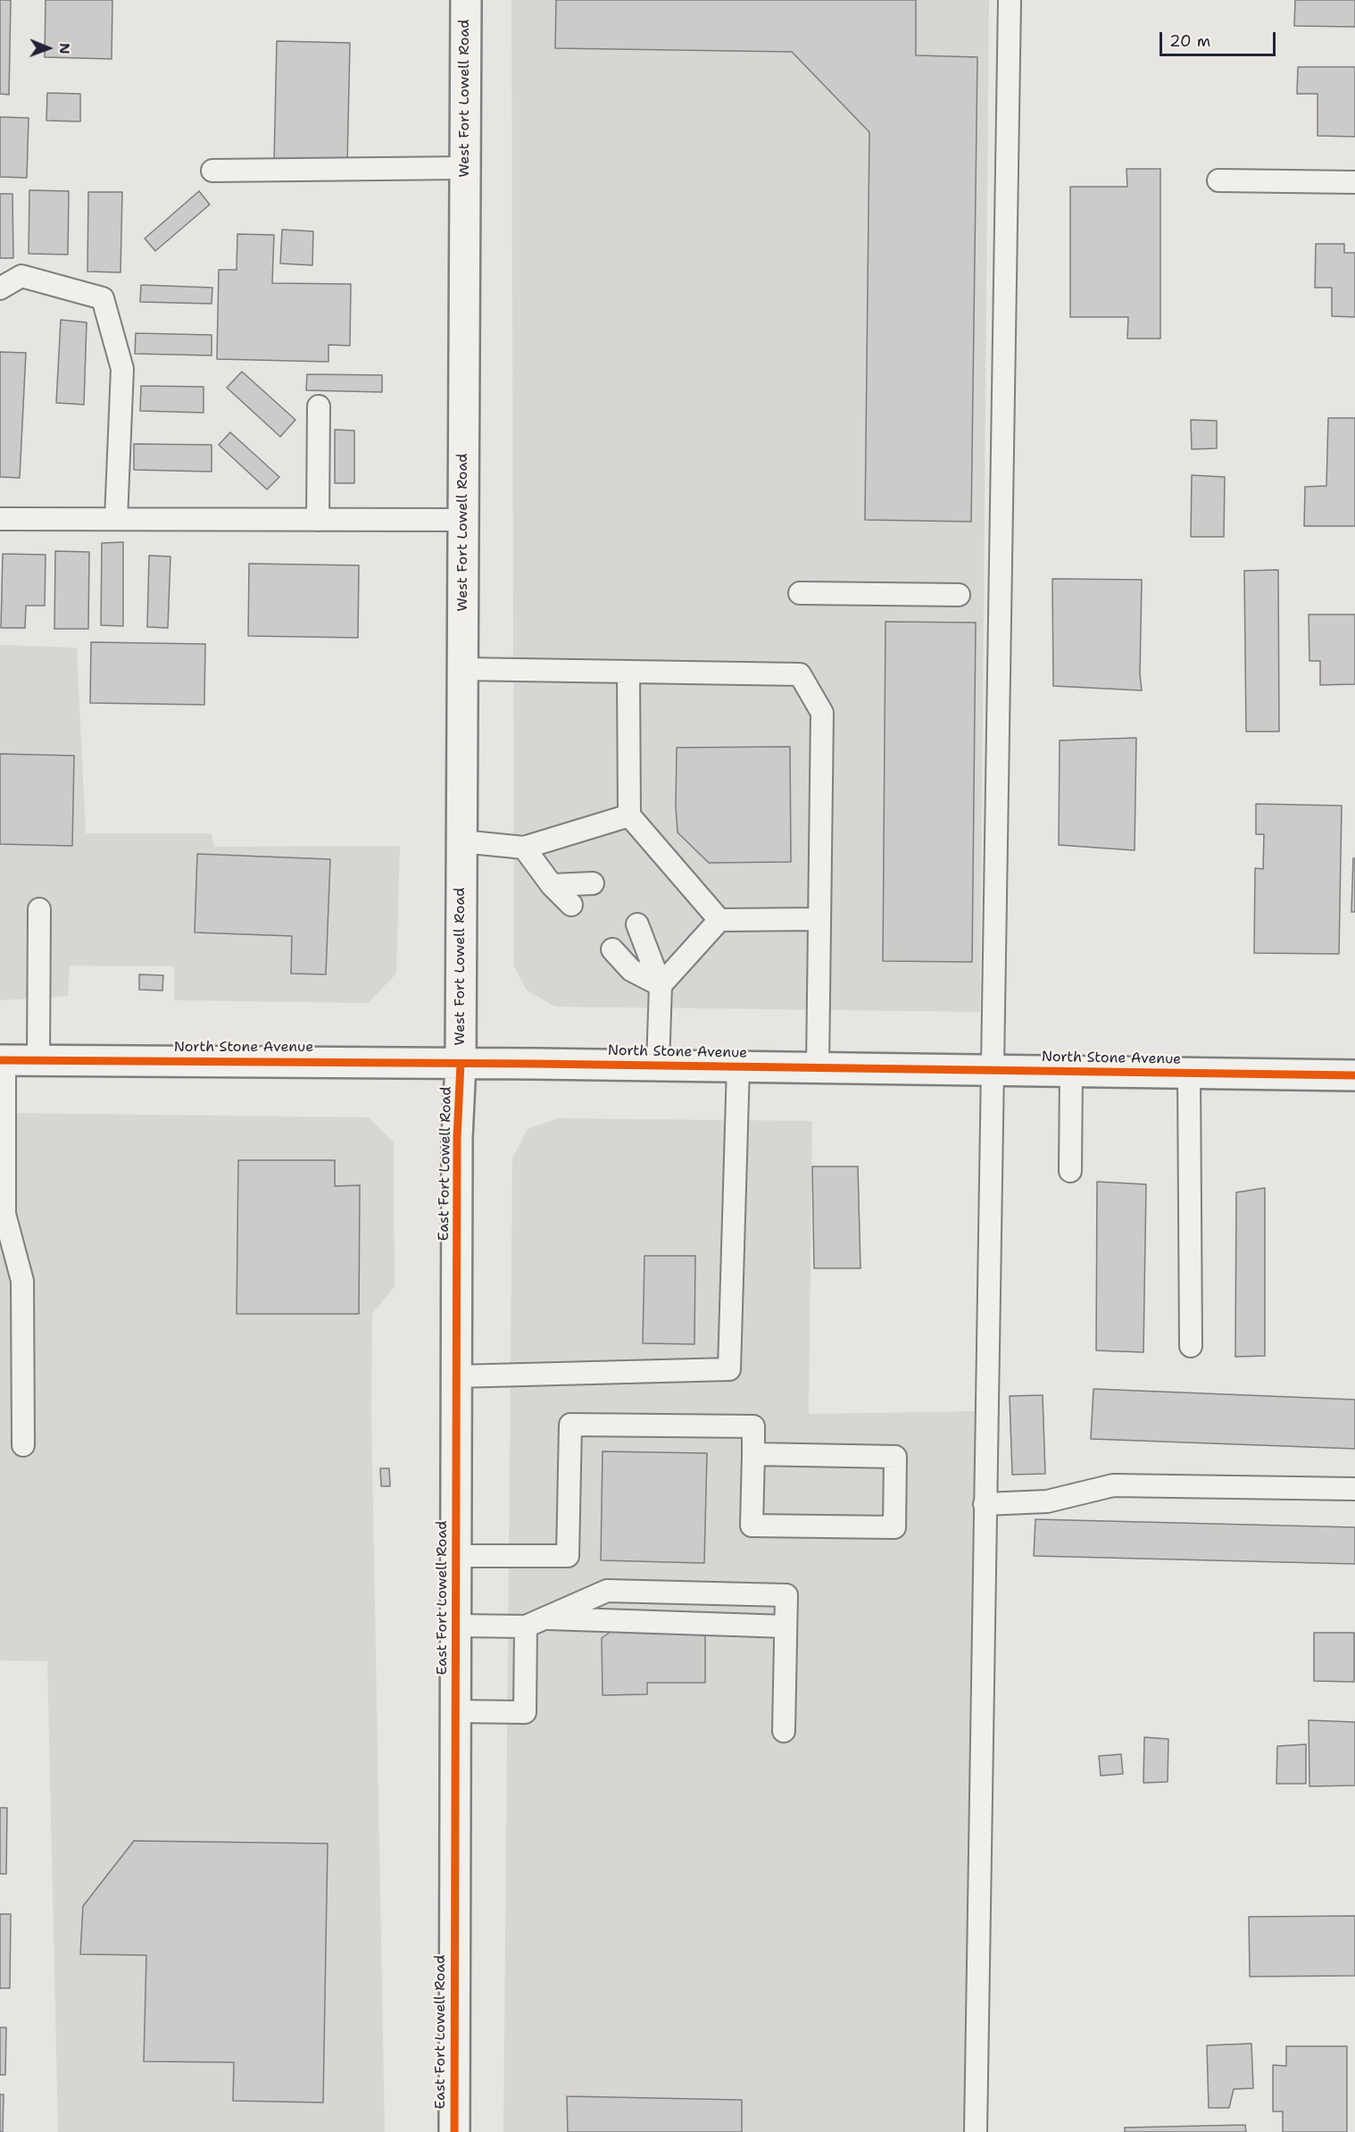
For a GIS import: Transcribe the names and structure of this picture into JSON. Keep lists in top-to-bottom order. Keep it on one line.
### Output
{"streets":{"main road":["West Fort Lowell Road","North Stone Avenue","East Fort Lowell Road"]},"crossings":[["West Fort Lowell Road","North Stone Avenue"],["West Fort Lowell Road","East Fort Lowell Road"],["North Stone Avenue","East Fort Lowell Road"]],"scale_bar":"20 m","north":"right"}
